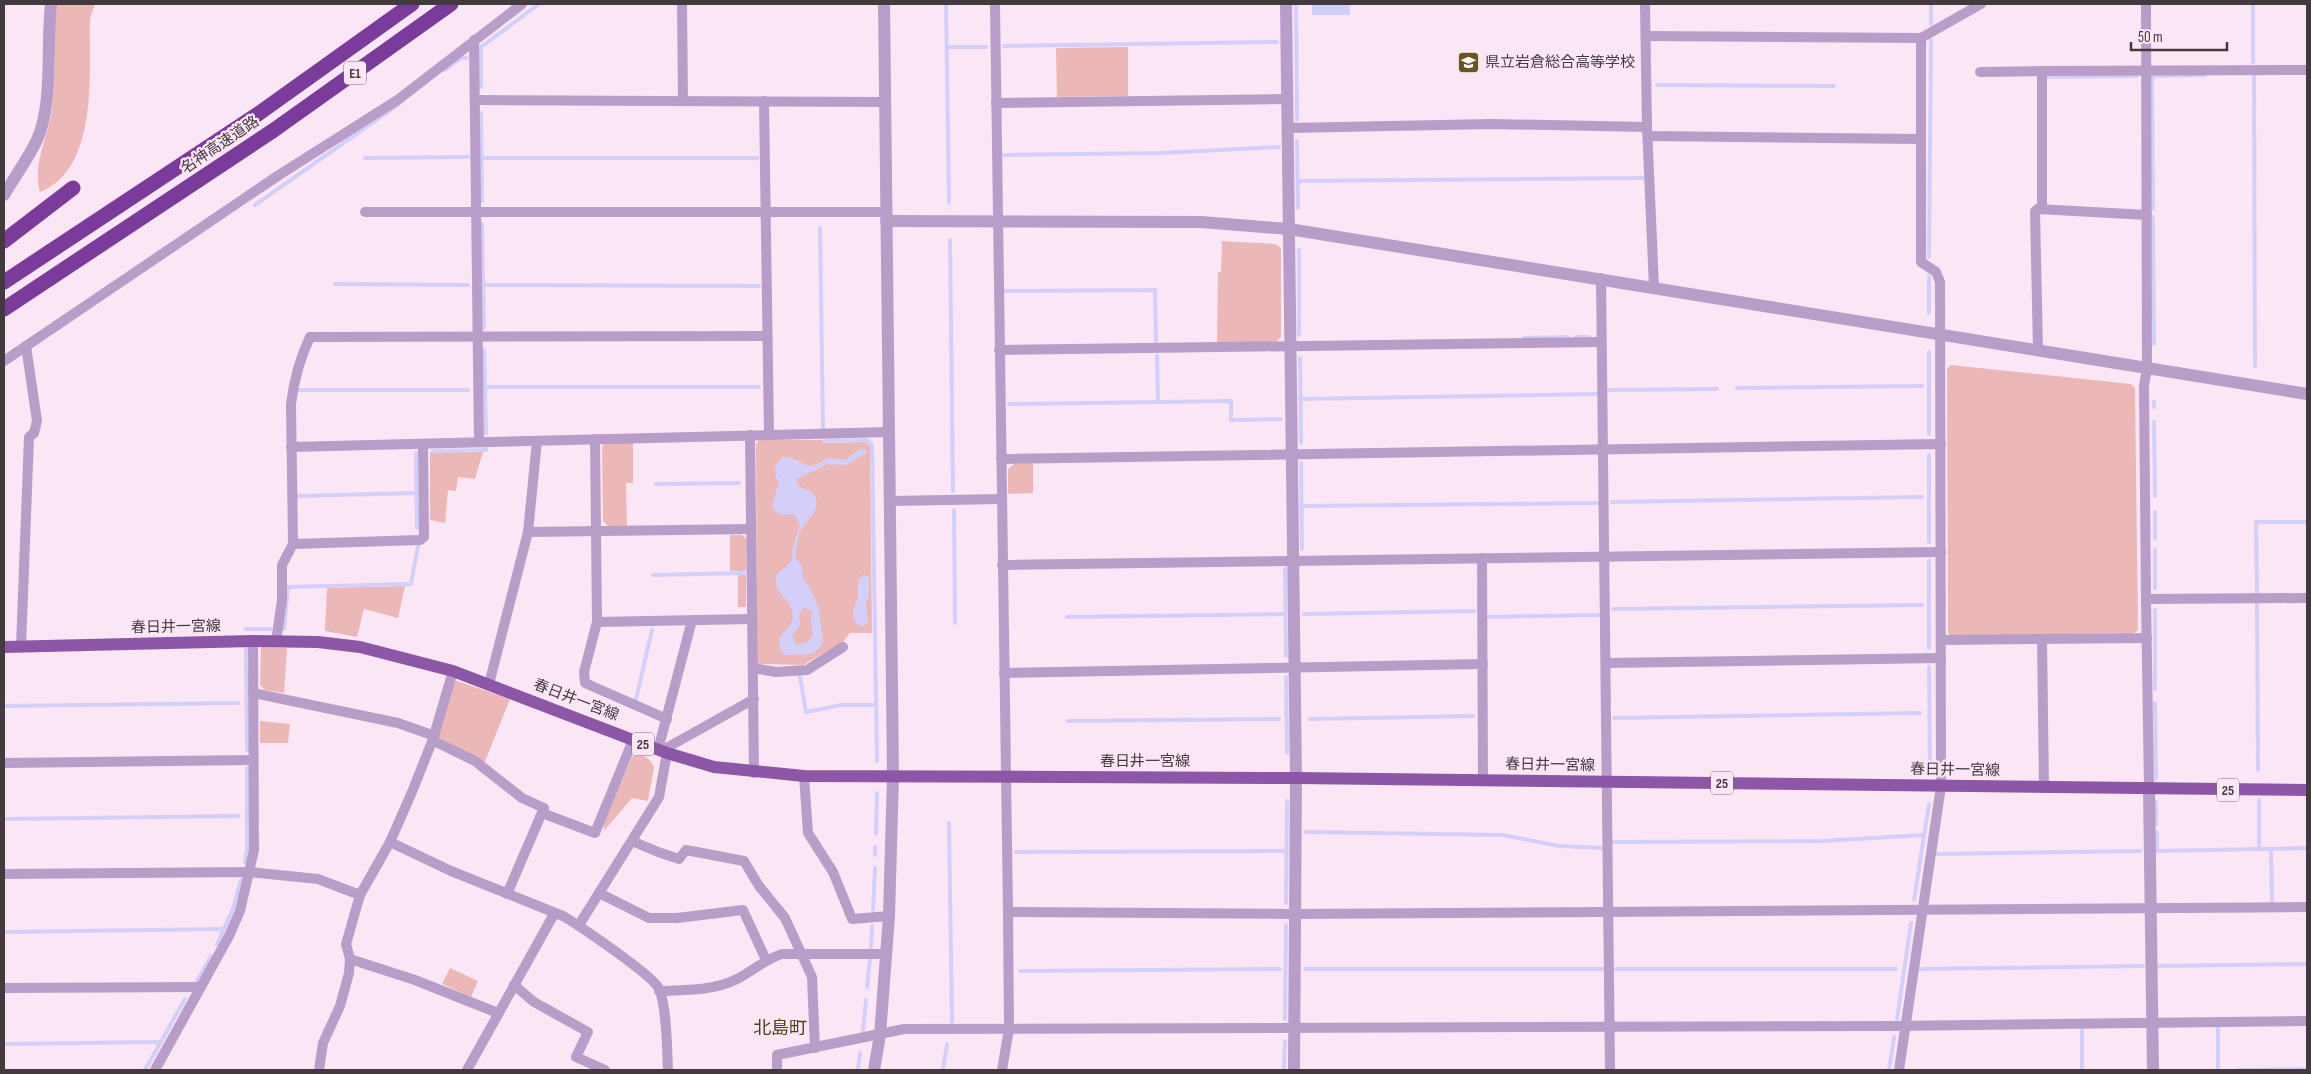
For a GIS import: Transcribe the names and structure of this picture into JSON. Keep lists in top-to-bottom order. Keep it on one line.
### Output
{"streets":{"highway":["E1","名神高速道路"],"main road":["春日井一宮線","25"]},"districts":["北島町"],"places":{"school or university":["県立岩倉総合高等学校"]},"scale_bar":"50 m"}
